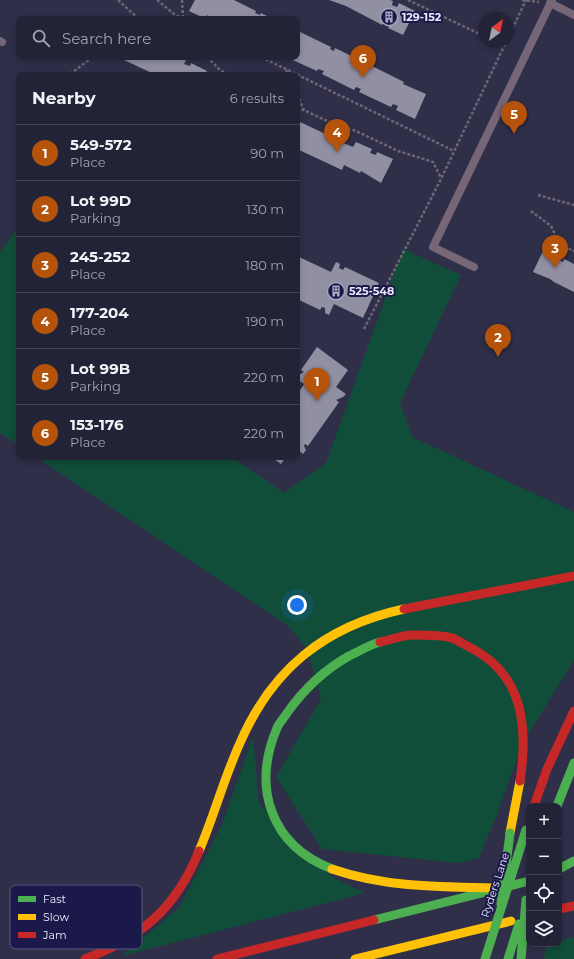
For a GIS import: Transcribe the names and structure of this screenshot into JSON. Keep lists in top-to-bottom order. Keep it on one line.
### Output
{"streets":{"main road":["Ryders Lane"]},"places":{"building":["129-152","525-548"]},"legend":["Fast","Slow","Jam"],"north":"top right","page":{"search":"Search here","pins":["6","5","4","3","2","1"],"heading":["Nearby","6 results"],"list":[{"mark":"1","name":"549-572","note":"Place","value":"90 m"},{"mark":"2","name":"Lot 99D","note":"Parking","value":"130 m"},{"mark":"3","name":"245-252","note":"Place","value":"180 m"},{"mark":"4","name":"177-204","note":"Place","value":"190 m"},{"mark":"5","name":"Lot 99B","note":"Parking","value":"220 m"},{"mark":"6","name":"153-176","note":"Place","value":"220 m"}],"map_buttons":["+","−"]}}
